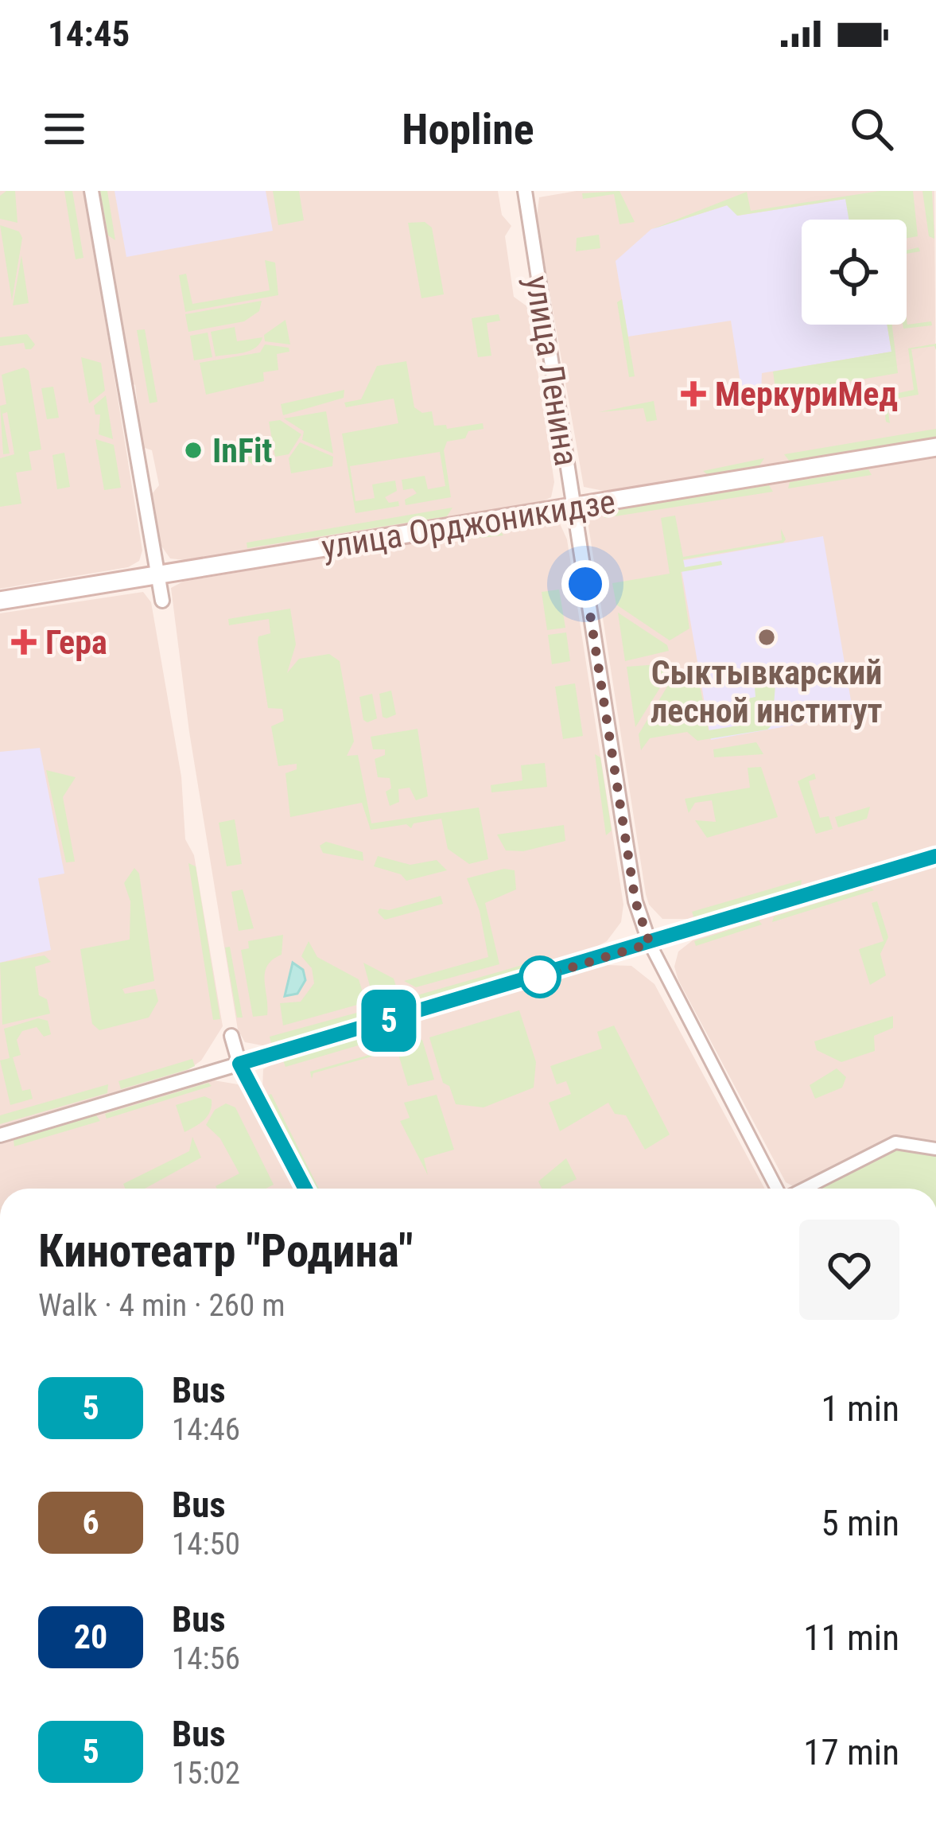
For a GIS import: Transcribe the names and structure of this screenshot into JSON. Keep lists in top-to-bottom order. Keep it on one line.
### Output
{"streets":{"main road":["улица Орджоникидзе"],"street":["улица Ленина"]},"crossings":[["улица Ленина","улица Орджоникидзе"]],"places":{"health":["МеркуриМед","Гера"],"other":["InFit","Сыктывкарский лесной институт"]},"lines":["bus line 5"],"page":{"status":"14:45","header":"Hopline","on_map":"5","heading":["Кинотеатр \"Родина\"","Walk · 4 min · 260 m"],"list":[{"mark":"5","name":"Bus","note":"14:46","value":"1 min"},{"mark":"6","name":"Bus","note":"14:50","value":"5 min"},{"mark":"20","name":"Bus","note":"14:56","value":"11 min"},{"mark":"5","name":"Bus","note":"15:02","value":"17 min"}]}}
